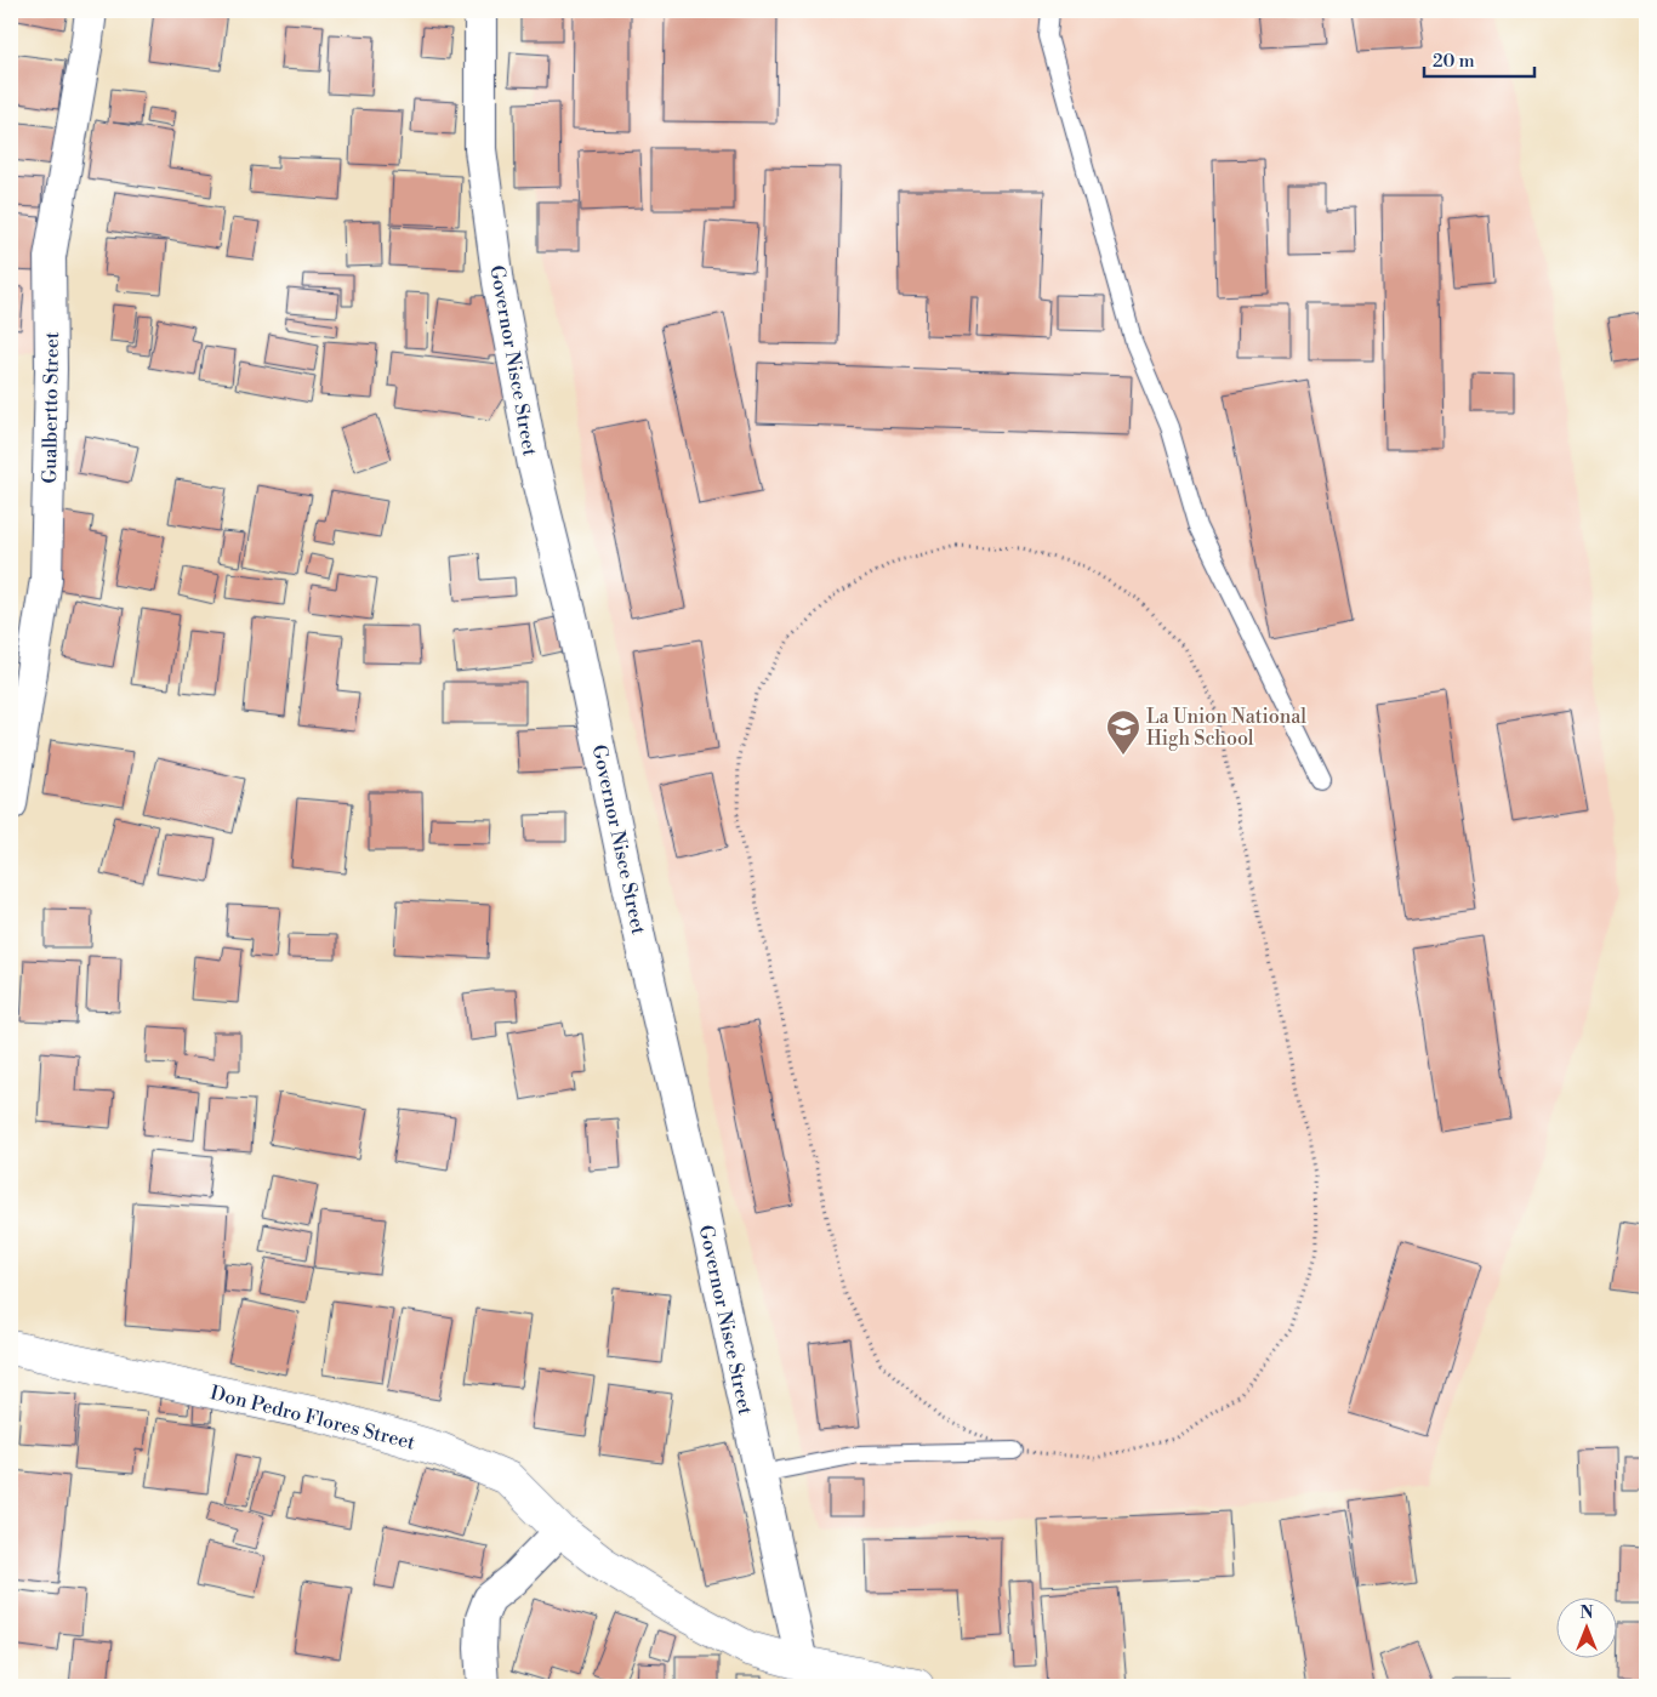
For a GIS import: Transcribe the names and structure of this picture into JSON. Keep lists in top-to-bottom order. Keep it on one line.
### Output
{"streets":{"street":["Governor Nisce Street","Gualbertto Street","Don Pedro Flores Street"]},"crossings":[["Governor Nisce Street","Don Pedro Flores Street"]],"places":{"school or university":["La Union National High School"]},"scale_bar":"20 m","north":"top"}
